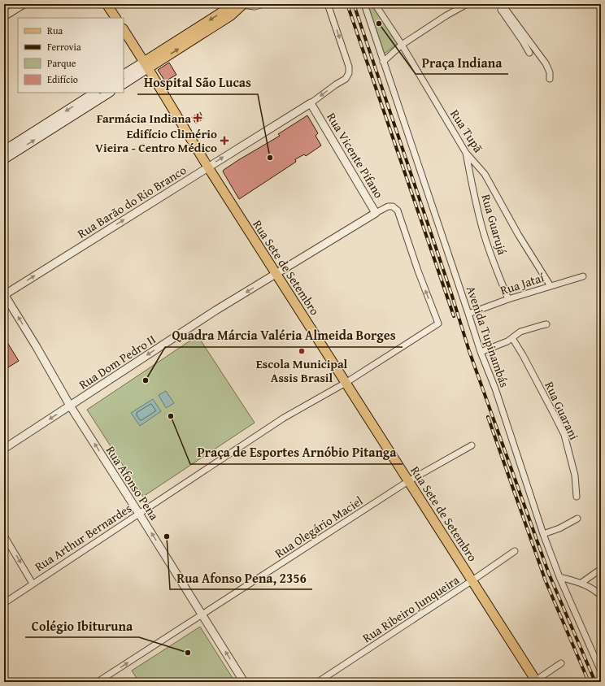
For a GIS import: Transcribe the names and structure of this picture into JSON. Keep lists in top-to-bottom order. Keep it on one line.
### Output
{"streets":{"main road":["Rua Sete de Setembro"],"street":["Rua Tupã","Rua Vicente Pifano","Rua Barão do Rio Branco","Rua Guarujá","Rua Jataí","Avenida Tupinambás","Rua Dom Pedro II","Rua Guarani","Rua Afonso Pena","Rua Olegário Maciel","Rua Arthur Bernardes","Rua Ribeiro Junqueira"]},"crossings":[["Rua Tupã","Rua Guarujá"],["Rua Tupã","Rua Jataí"],["Rua Vicente Pifano","Rua Barão do Rio Branco"],["Rua Vicente Pifano","Rua Dom Pedro II"],["Rua Vicente Pifano","Rua Arthur Bernardes"],["Rua Barão do Rio Branco","Rua Sete de Setembro"],["Rua Barão do Rio Branco","Rua Afonso Pena"],["Rua Guarujá","Rua Jataí"],["Rua Sete de Setembro","Rua Dom Pedro II"],["Rua Sete de Setembro","Rua Olegário Maciel"],["Rua Sete de Setembro","Rua Arthur Bernardes"],["Rua Sete de Setembro","Rua Ribeiro Junqueira"],["Rua Jataí","Avenida Tupinambás"],["Rua Dom Pedro II","Rua Afonso Pena"],["Rua Afonso Pena","Rua Olegário Maciel"],["Rua Afonso Pena","Rua Arthur Bernardes"]],"one_way":["Rua Vicente Pifano","Rua Dom Pedro II","Rua Afonso Pena"],"places":{"other":["Praça Indiana","Hospital São Lucas","Escola Municipal Assis Brasil","Quadra Márcia Valéria Almeida Borges","Praça de Esportes Arnóbio Pitanga","Rua Afonso Pena, 2356","Colégio Ibituruna"],"health":["Farmácia Indiana","Edifício Climério Vieira - Centro Médico"]},"legend":["Rua","Ferrovia","Parque","Edifício"]}
